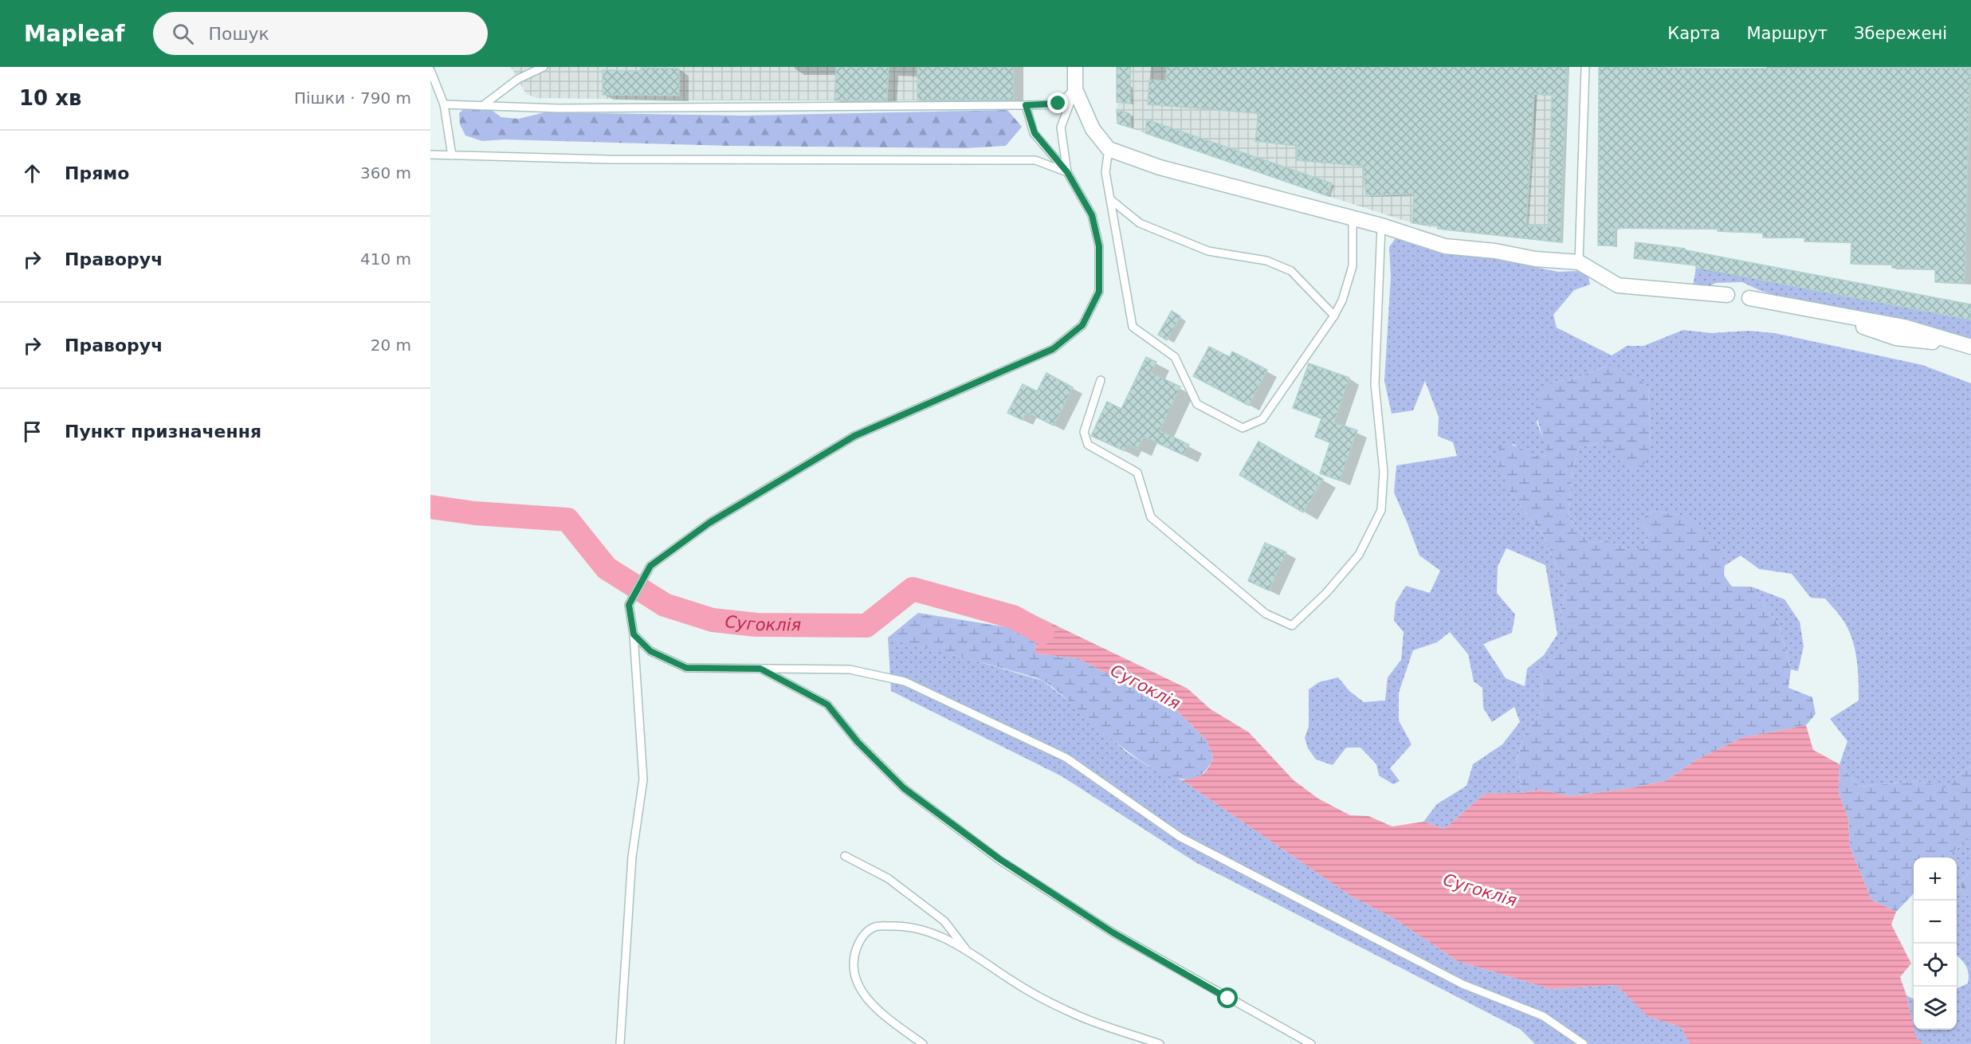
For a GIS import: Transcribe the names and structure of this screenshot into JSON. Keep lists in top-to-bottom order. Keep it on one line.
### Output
{"water":["Сугоклія"],"page":{"header":"Mapleaf","search":"Пошук","nav":["Карта","Маршрут","Збережені"],"heading":["10 хв","Пішки · 790 m"],"list":[["Прямо","360 m"],["Праворуч","410 m"],["Праворуч","20 m"],"Пункт призначення"],"map_buttons":["+","−"]}}
